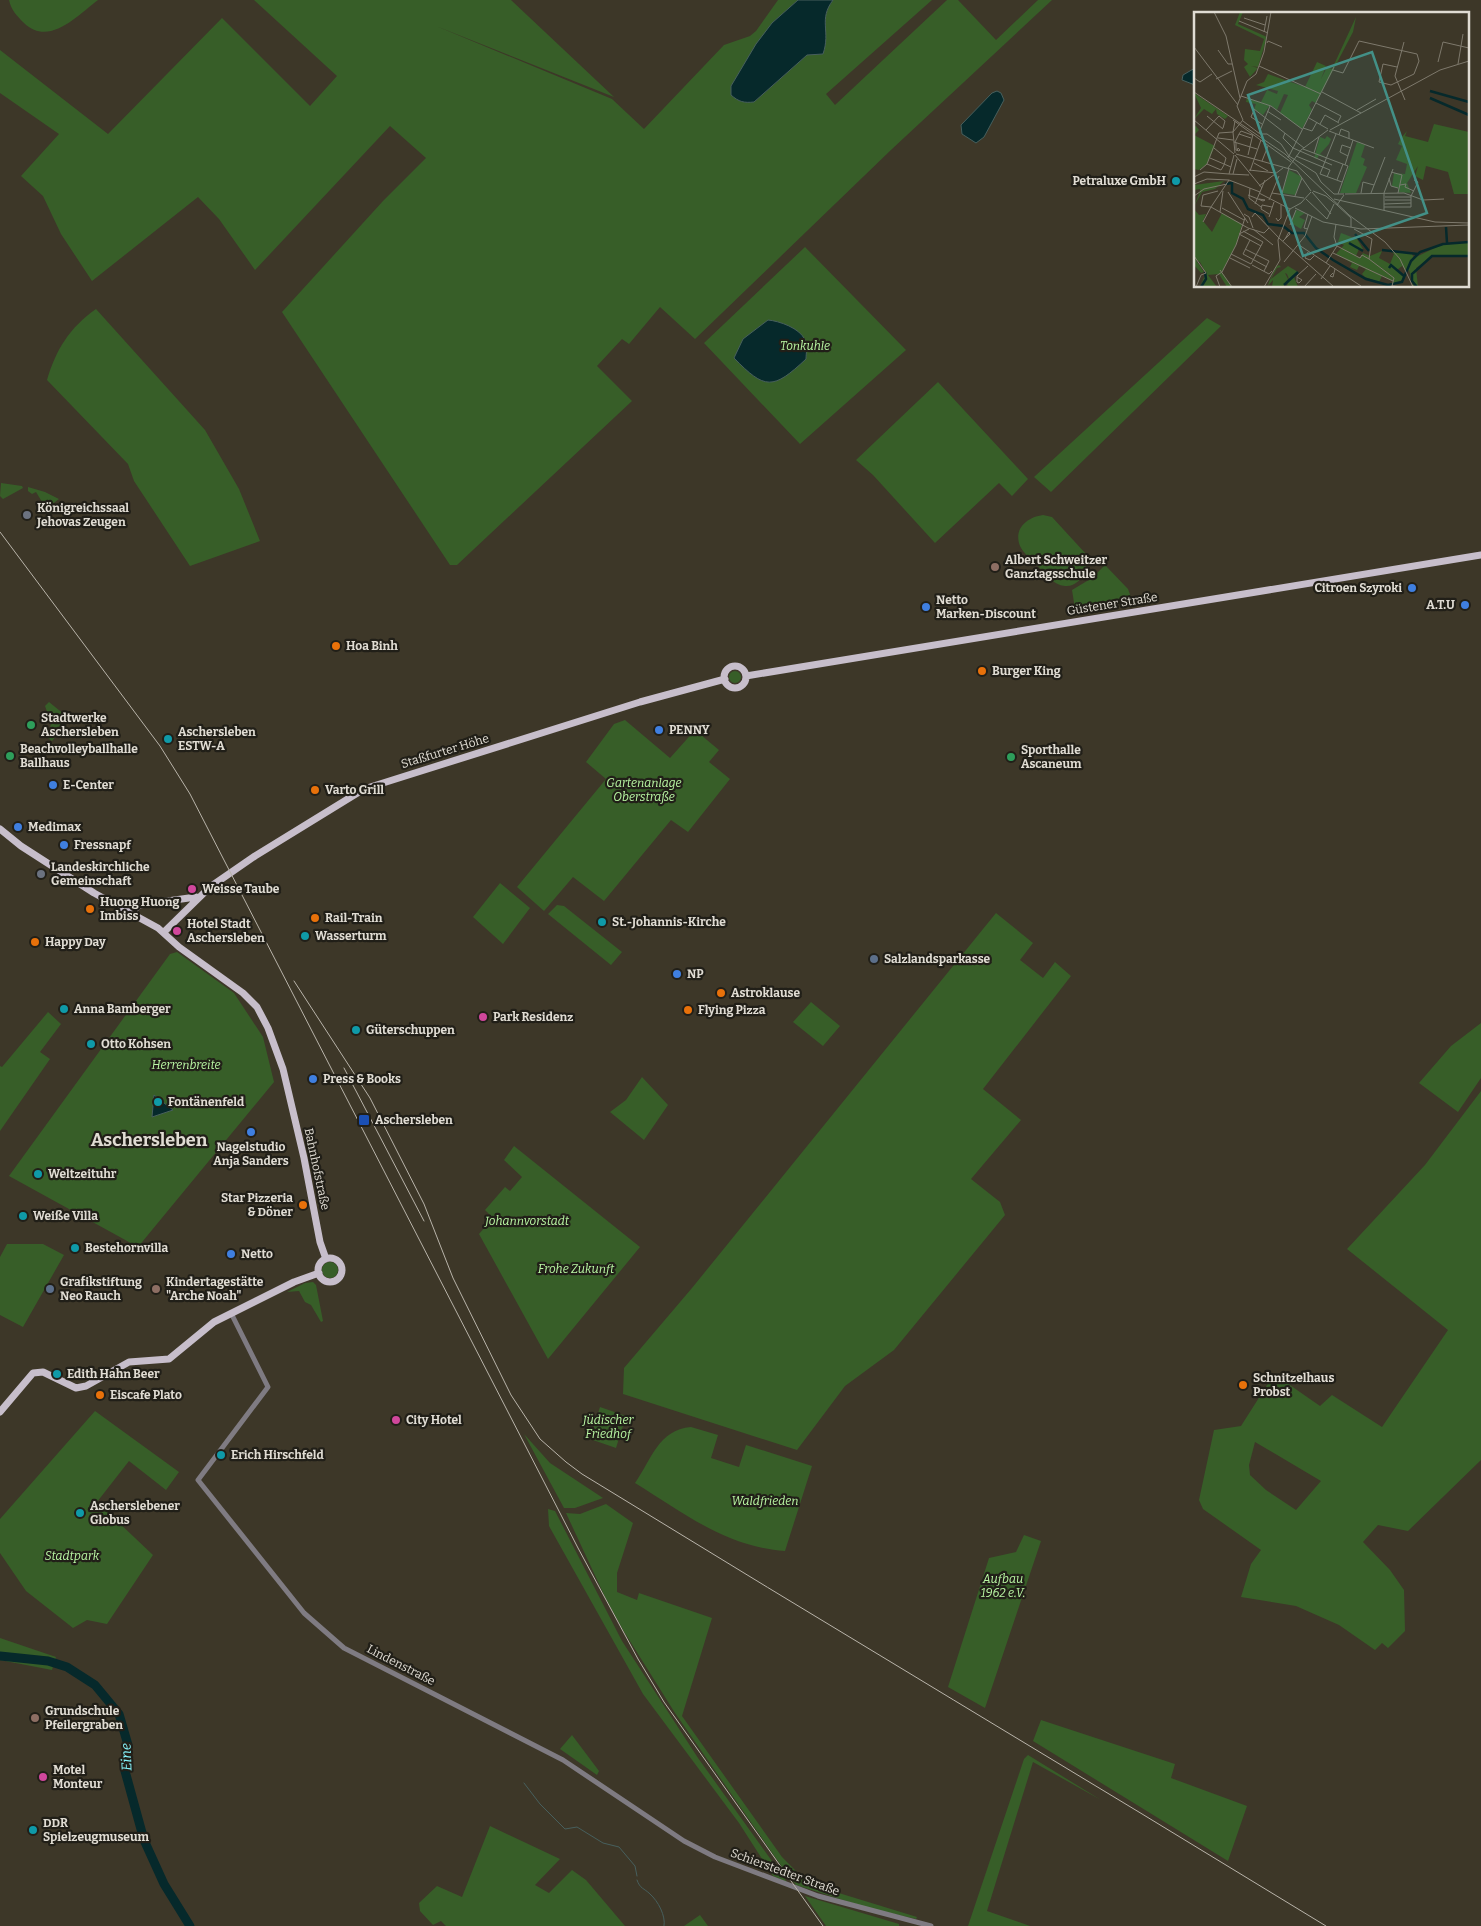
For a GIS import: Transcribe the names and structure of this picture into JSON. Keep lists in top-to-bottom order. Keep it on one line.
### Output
{"streets":{"main road":["Güstener Straße","Staßfurter Höhe","Bahnhofstraße"],"street":["Lindenstraße","Schierstedter Straße"]},"crossings":[["Güstener Straße","Staßfurter Höhe"],["Lindenstraße","Schierstedter Straße"]],"districts":["Aschersleben"],"water":["Eine"],"parks":["Tonkuhle","Gartenanlage Oberstraße","Herrenbreite","Johannvorstadt","Frohe Zukunft","Jüdischer Friedhof","Waldfrieden","Stadtpark","Aufbau 1962 e.V."],"places":{"other":["Petraluxe GmbH","Königreichssaal Jehovas Zeugen","Albert Schweitzer Ganztagsschule","Citroen Szyroki","A.T.U","Netto Marken-Discount","Hoa Binh","Burger King","Stadtwerke Aschersleben","PENNY","Aschersleben ESTW-A","Beachvolleyballhalle Ballhaus","Sporthalle Ascaneum","E-Center","Varto Grill","Medimax","Fressnapf","Landeskirchliche Gemeinschaft","Weisse Taube","Huong Huong Imbiss","Rail-Train","St.-Johannis-Kirche","Hotel Stadt Aschersleben","Wasserturm","Happy Day","Salzlandsparkasse","NP","Astroklause","Anna Bamberger","Flying Pizza","Park Residenz","Güterschuppen","Otto Kohsen","Press & Books","Fontänenfeld","Nagelstudio Anja Sanders","Weltzeituhr","Star Pizzeria & Döner","Weiße Villa","Bestehornvilla","Netto","Grafikstiftung Neo Rauch","Kindertagestätte \"Arche Noah\"","Edith Hahn Beer","Schnitzelhaus Probst","Eiscafe Plato","City Hotel","Erich Hirschfeld","Ascherslebener Globus","Grundschule Pfeilergraben","Motel Monteur","DDR Spielzeugmuseum"],"transit":["Aschersleben"]}}
